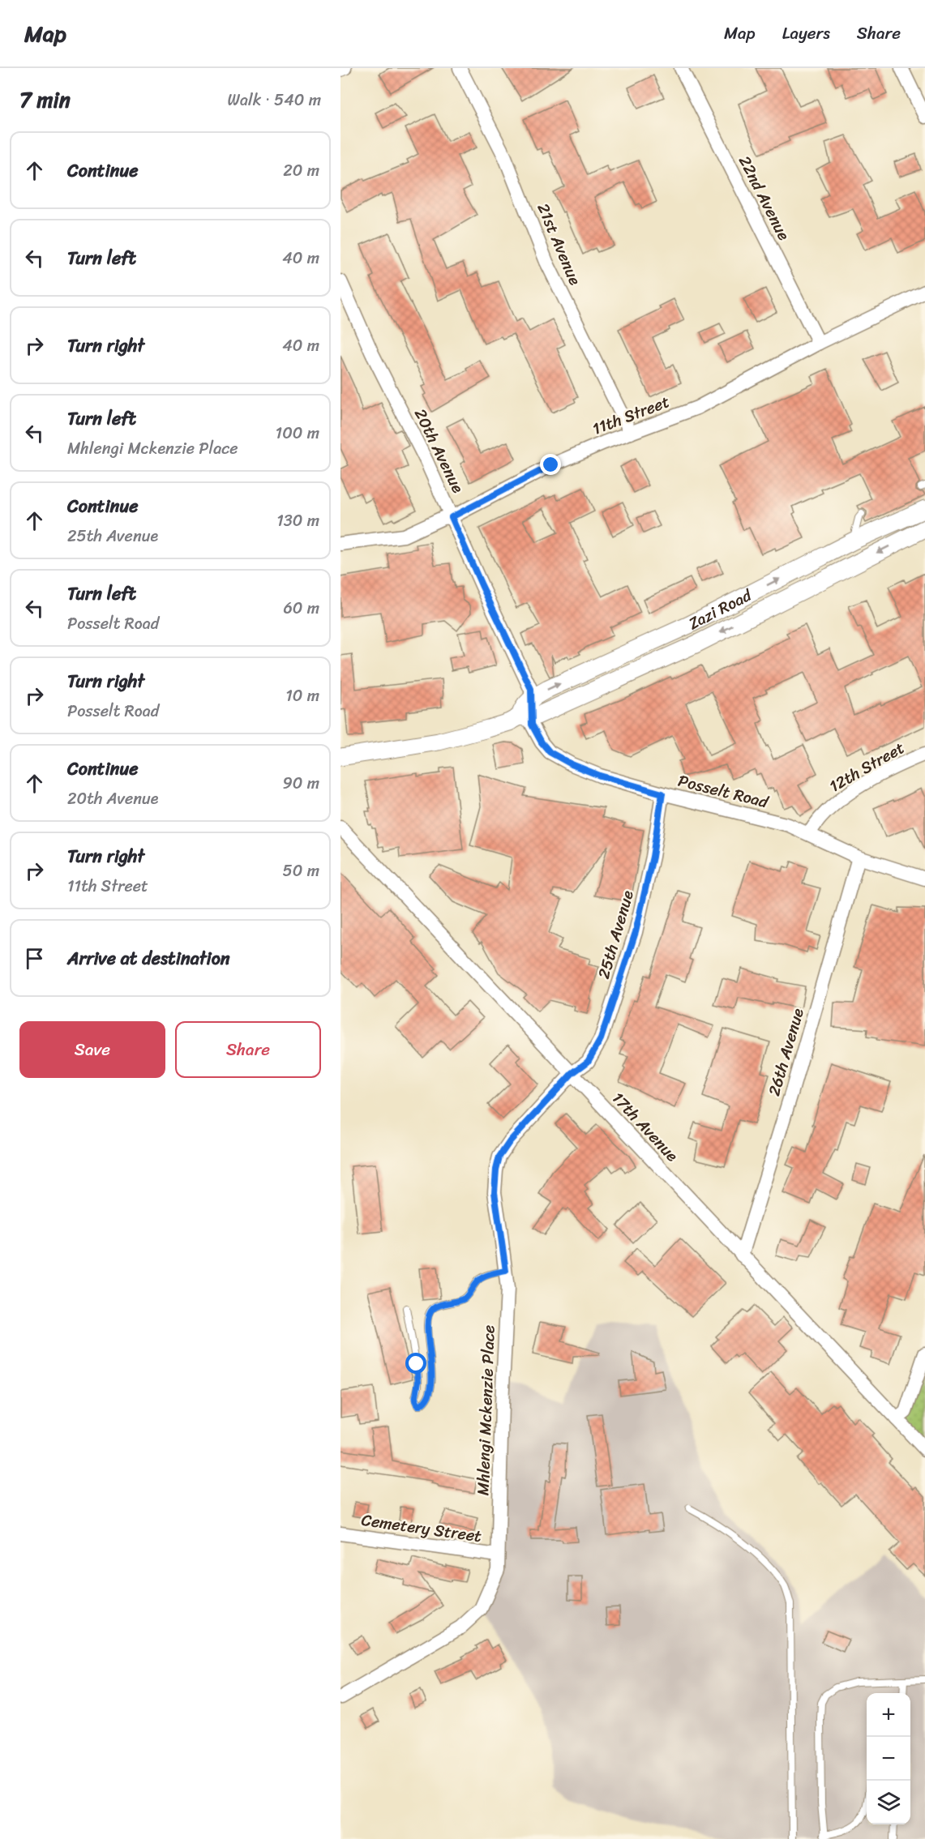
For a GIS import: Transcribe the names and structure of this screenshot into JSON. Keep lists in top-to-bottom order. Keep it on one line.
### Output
{"streets":{"street":["22nd Avenue","21st Avenue","11th Street","20th Avenue","Zazi Road","12th Street","Posselt Road","25th Avenue","26th Avenue","17th Avenue","Mhlengi Mckenzie Place","Cemetery Street"]},"crossings":[["22nd Avenue","11th Street"],["21st Avenue","11th Street"],["11th Street","20th Avenue"],["20th Avenue","Zazi Road"],["Zazi Road","Posselt Road"],["12th Street","Posselt Road"],["Posselt Road","25th Avenue"],["Posselt Road","26th Avenue"],["25th Avenue","17th Avenue"],["25th Avenue","Mhlengi Mckenzie Place"],["26th Avenue","17th Avenue"],["17th Avenue","Mhlengi Mckenzie Place"],["Mhlengi Mckenzie Place","Cemetery Street"]],"page":{"header":"Map","nav":["Map","Layers","Share"],"heading":["7 min","Walk · 540 m"],"list":[["Continue","20 m"],["Turn left","40 m"],["Turn right","40 m"],["Turn left","Mhlengi Mckenzie Place","100 m"],["Continue","25th Avenue","130 m"],["Turn left","Posselt Road","60 m"],["Turn right","Posselt Road","10 m"],["Continue","20th Avenue","90 m"],["Turn right","11th Street","50 m"],"Arrive at destination"],"buttons":["Save","Share"],"map_buttons":["+","−"]}}
